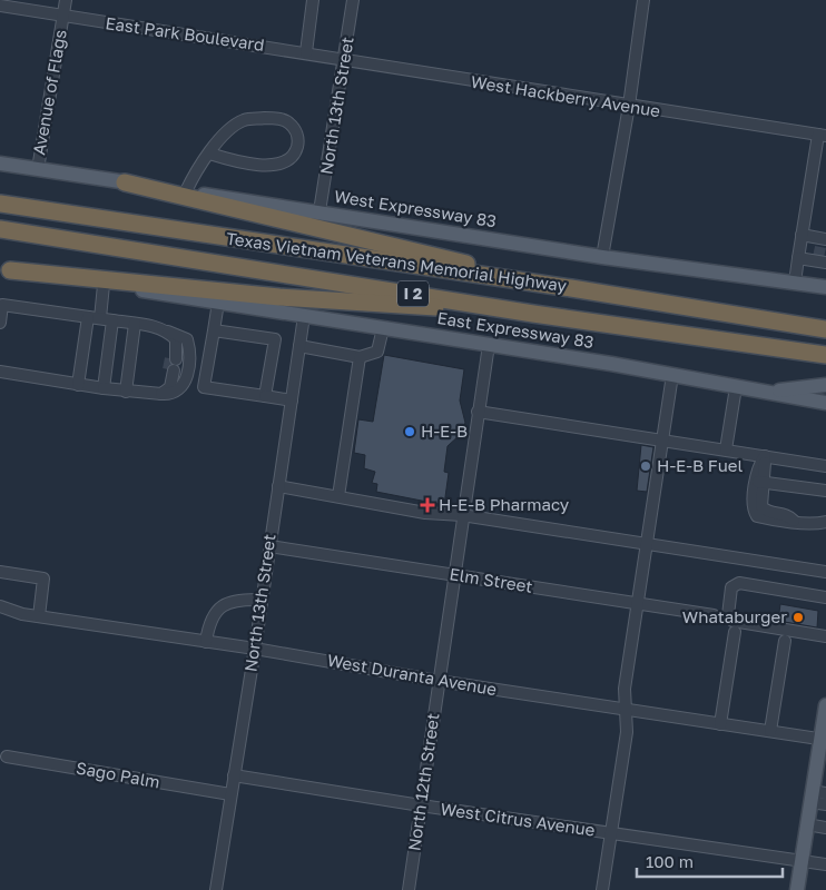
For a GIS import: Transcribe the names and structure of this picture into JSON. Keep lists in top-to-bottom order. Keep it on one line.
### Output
{"streets":{"highway":["Texas Vietnam Veterans Memorial Highway","I 2"],"main road":["West Expressway 83","East Expressway 83"],"street":["East Park Boulevard","Avenue of Flags","West Hackberry Avenue","North 13th Street","Elm Street","West Duranta Avenue","Sago Palm","North 12th Street","West Citrus Avenue"]},"crossings":[["East Park Boulevard","Avenue of Flags"],["East Park Boulevard","West Hackberry Avenue"],["Avenue of Flags","West Expressway 83"],["West Hackberry Avenue","North 13th Street"],["North 13th Street","West Expressway 83"],["North 13th Street","East Expressway 83"],["North 13th Street","Elm Street"],["North 13th Street","West Duranta Avenue"],["North 13th Street","Sago Palm"],["North 13th Street","West Citrus Avenue"],["East Expressway 83","North 12th Street"],["Elm Street","North 12th Street"],["West Duranta Avenue","North 12th Street"],["North 12th Street","West Citrus Avenue"]],"places":{"other":["H-E-B","H-E-B Fuel","Whataburger"],"health":["H-E-B Pharmacy"]},"scale_bar":"100 m"}
